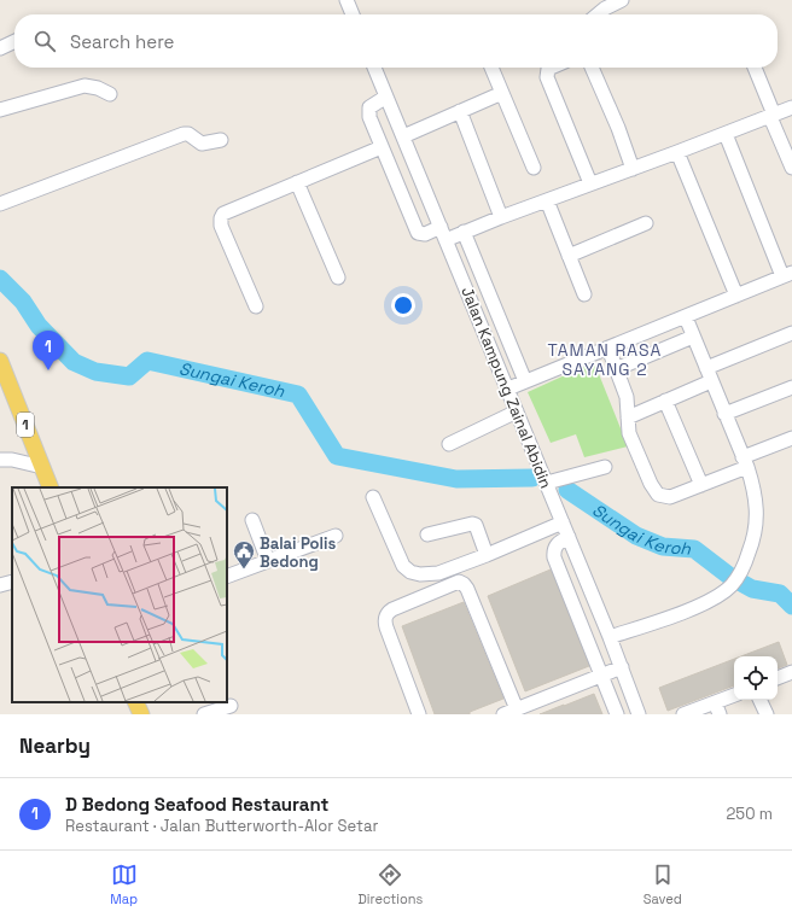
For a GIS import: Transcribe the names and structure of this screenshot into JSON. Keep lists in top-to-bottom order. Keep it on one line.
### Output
{"streets":{"main road":["1"],"street":["Jalan Kampung Zainal Abidin"]},"districts":["TAMAN RASA SAYANG 2"],"water":["Sungai Keroh"],"places":{"public building":["Balai Polis Bedong"]},"page":{"search":"Search here","pins":"1","heading":"Nearby","list":[{"mark":"1","name":"D Bedong Seafood Restaurant","note":"Restaurant · Jalan Butterworth-Alor Setar","value":"250 m"}],"nav":["Map","Directions","Saved"]}}
